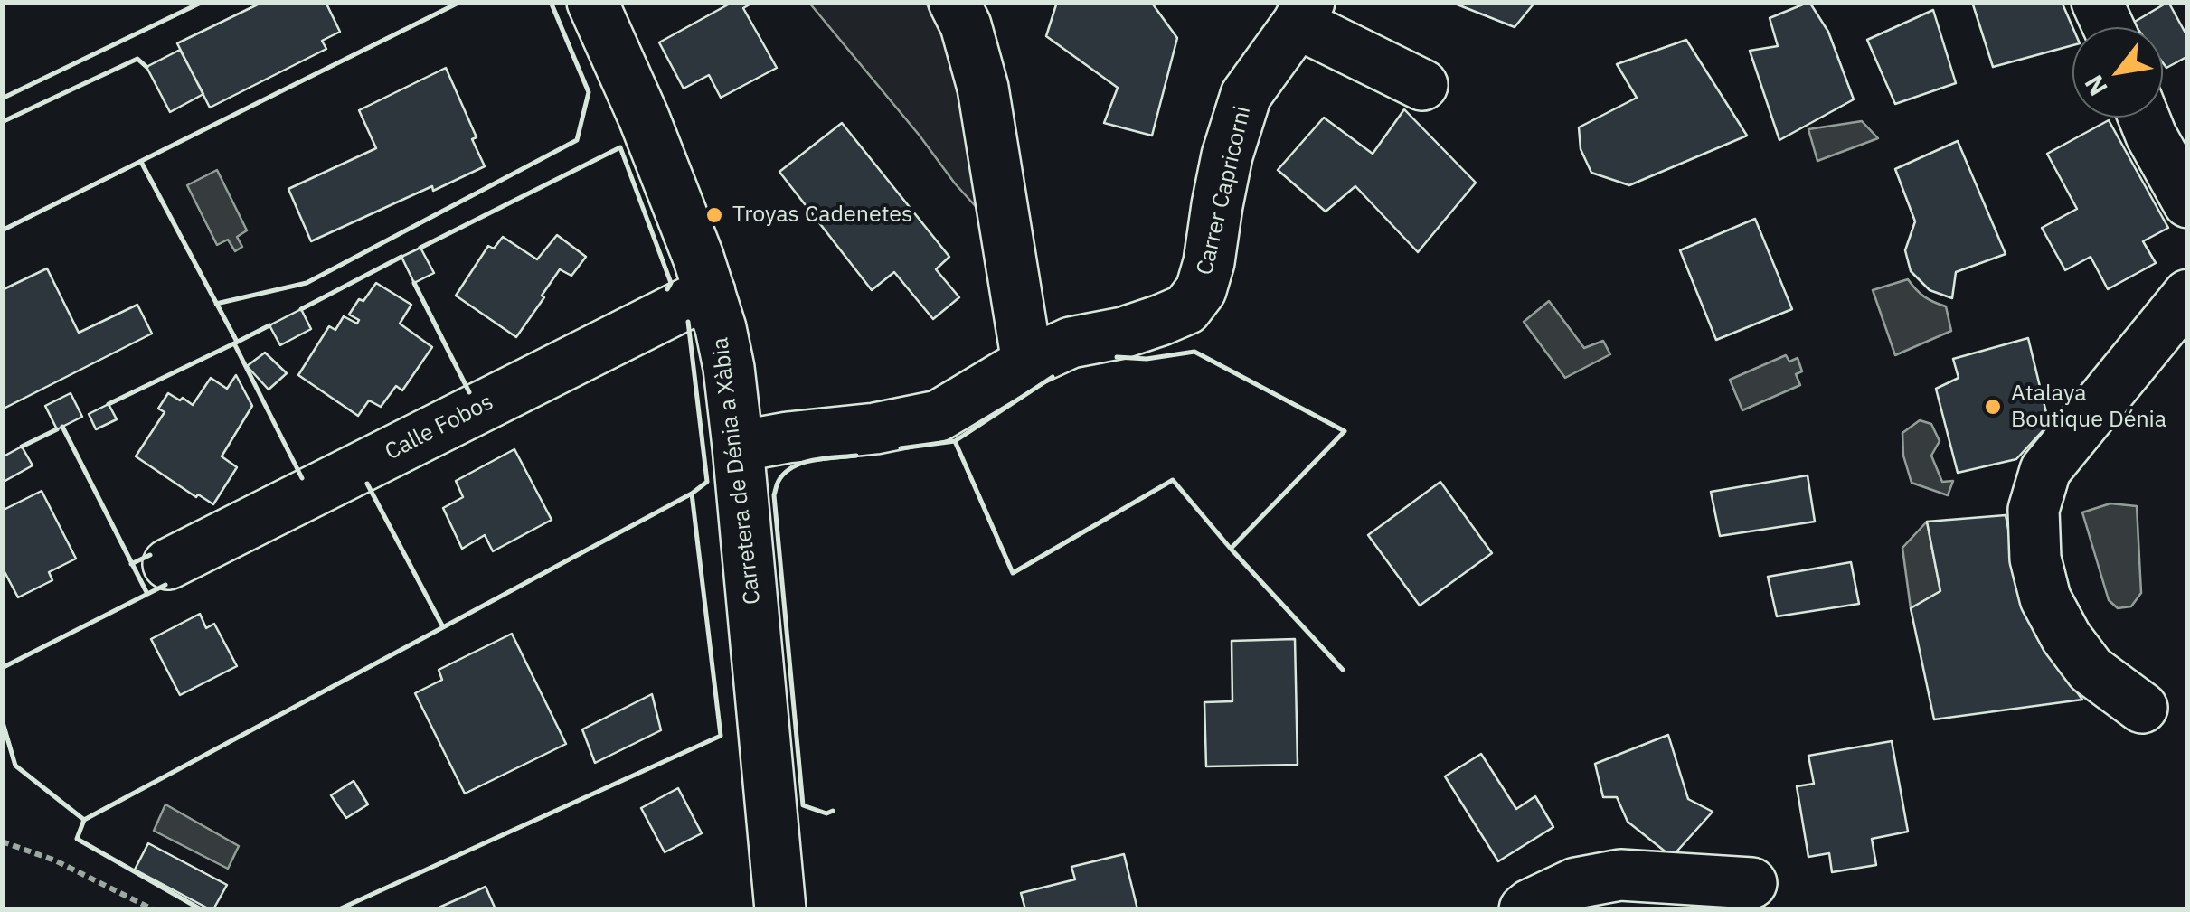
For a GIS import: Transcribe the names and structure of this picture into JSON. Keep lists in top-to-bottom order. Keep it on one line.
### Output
{"streets":{"street":["Carrer Capricorni","Calle Fobos","Carretera de Dénia a Xàbia"]},"crossings":[["Carrer Capricorni","Carretera de Dénia a Xàbia"],["Calle Fobos","Carretera de Dénia a Xàbia"]],"places":["Troyas Cadenetes","Atalaya Boutique Dénia"],"north":"bottom left"}
